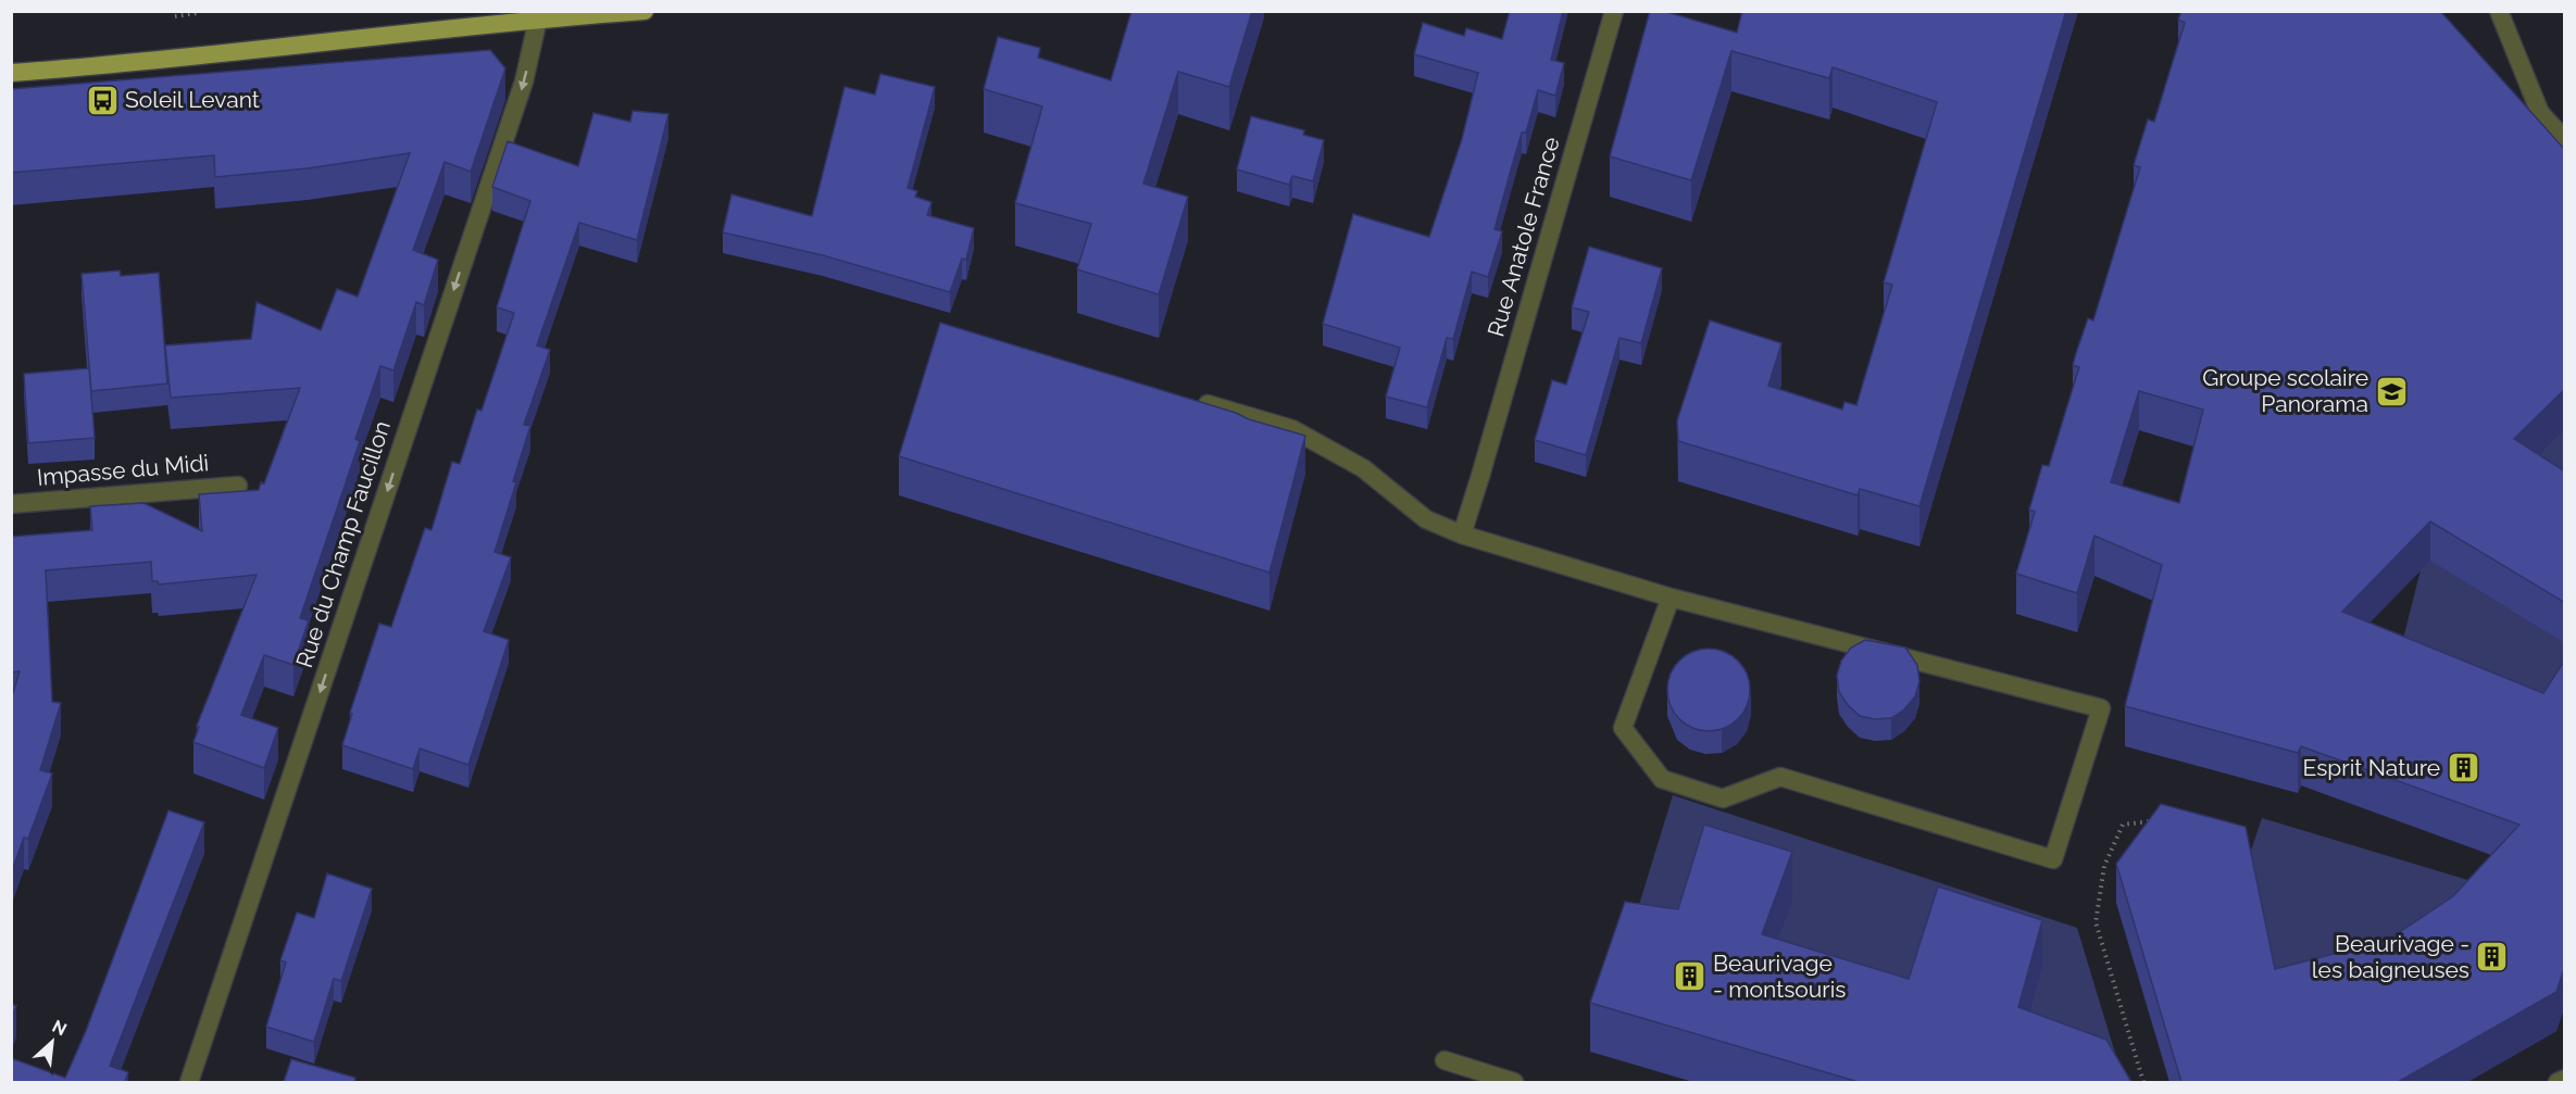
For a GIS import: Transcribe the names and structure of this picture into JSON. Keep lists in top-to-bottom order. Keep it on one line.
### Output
{"streets":{"street":["Rue Anatole France","Impasse du Midi","Rue du Champ Faucillon"]},"one_way":["Rue du Champ Faucillon"],"places":{"bus stop":["Soleil Levant"],"school or university":["Groupe scolaire Panorama"],"building":["Esprit Nature","Beaurivage - les baigneuses","Beaurivage - montsouris"]},"north":"top right"}
